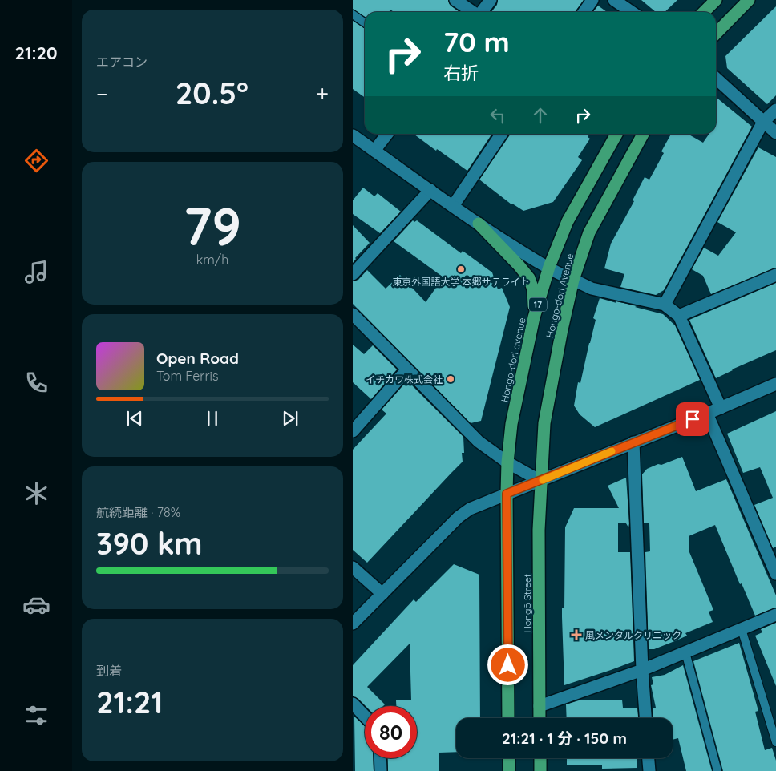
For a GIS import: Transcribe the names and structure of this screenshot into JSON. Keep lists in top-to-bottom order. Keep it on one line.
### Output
{"streets":{"highway":["Hongo-dori Avenue","17","Hongo-dori avenue","Hongō Street"]},"crossings":[["Hongo-dori Avenue","Hongō Street"],["Hongo-dori avenue","Hongō Street"]],"places":{"other":["東京外国語大学 本郷サテライト","イチカワ株式会社"],"health":["風メンタルクリニック"]},"page":{"tabs":"21:20","tile":["エアコン",["79","km/h"],["航続距離 · 78%","390 km"],["到着","21:21"]],"turn":["70 m","右折"],"heat":["−","20.5°","+"],"song":["Open Road","Tom Ferris"],"limit":"80","trip":"21:21 · 1 分 · 150 m"}}
